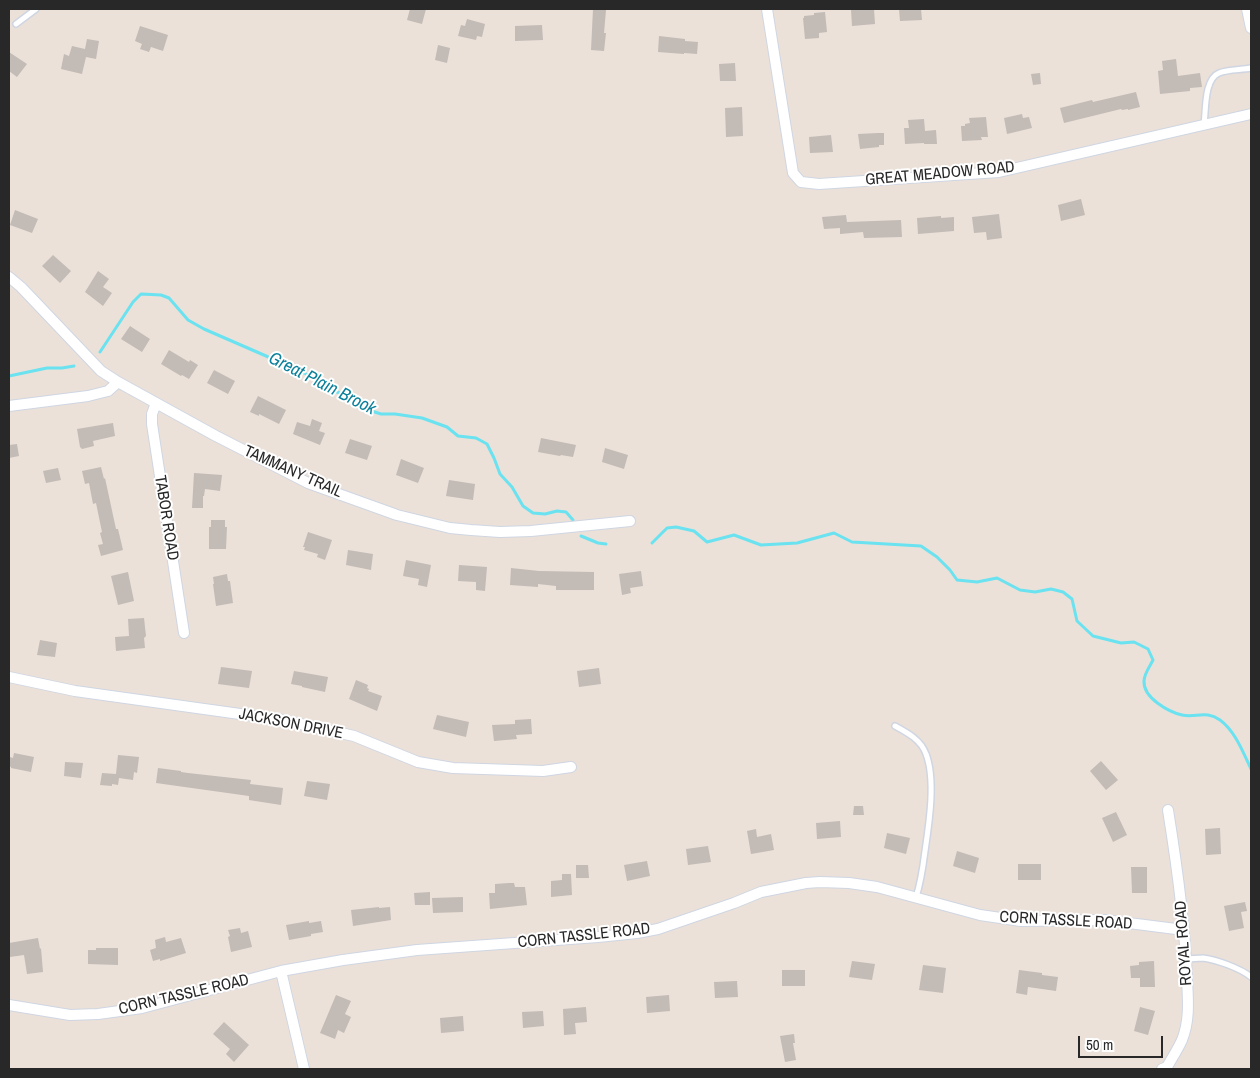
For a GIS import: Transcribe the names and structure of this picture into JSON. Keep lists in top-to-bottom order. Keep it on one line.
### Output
{"streets":{"street":["GREAT MEADOW ROAD","TAMMANY TRAIL","TABOR ROAD","JACKSON DRIVE","CORN TASSLE ROAD","ROYAL ROAD"]},"crossings":[["TAMMANY TRAIL","TABOR ROAD"],["CORN TASSLE ROAD","ROYAL ROAD"]],"water":["Great Plain Brook"],"scale_bar":"50 m"}
